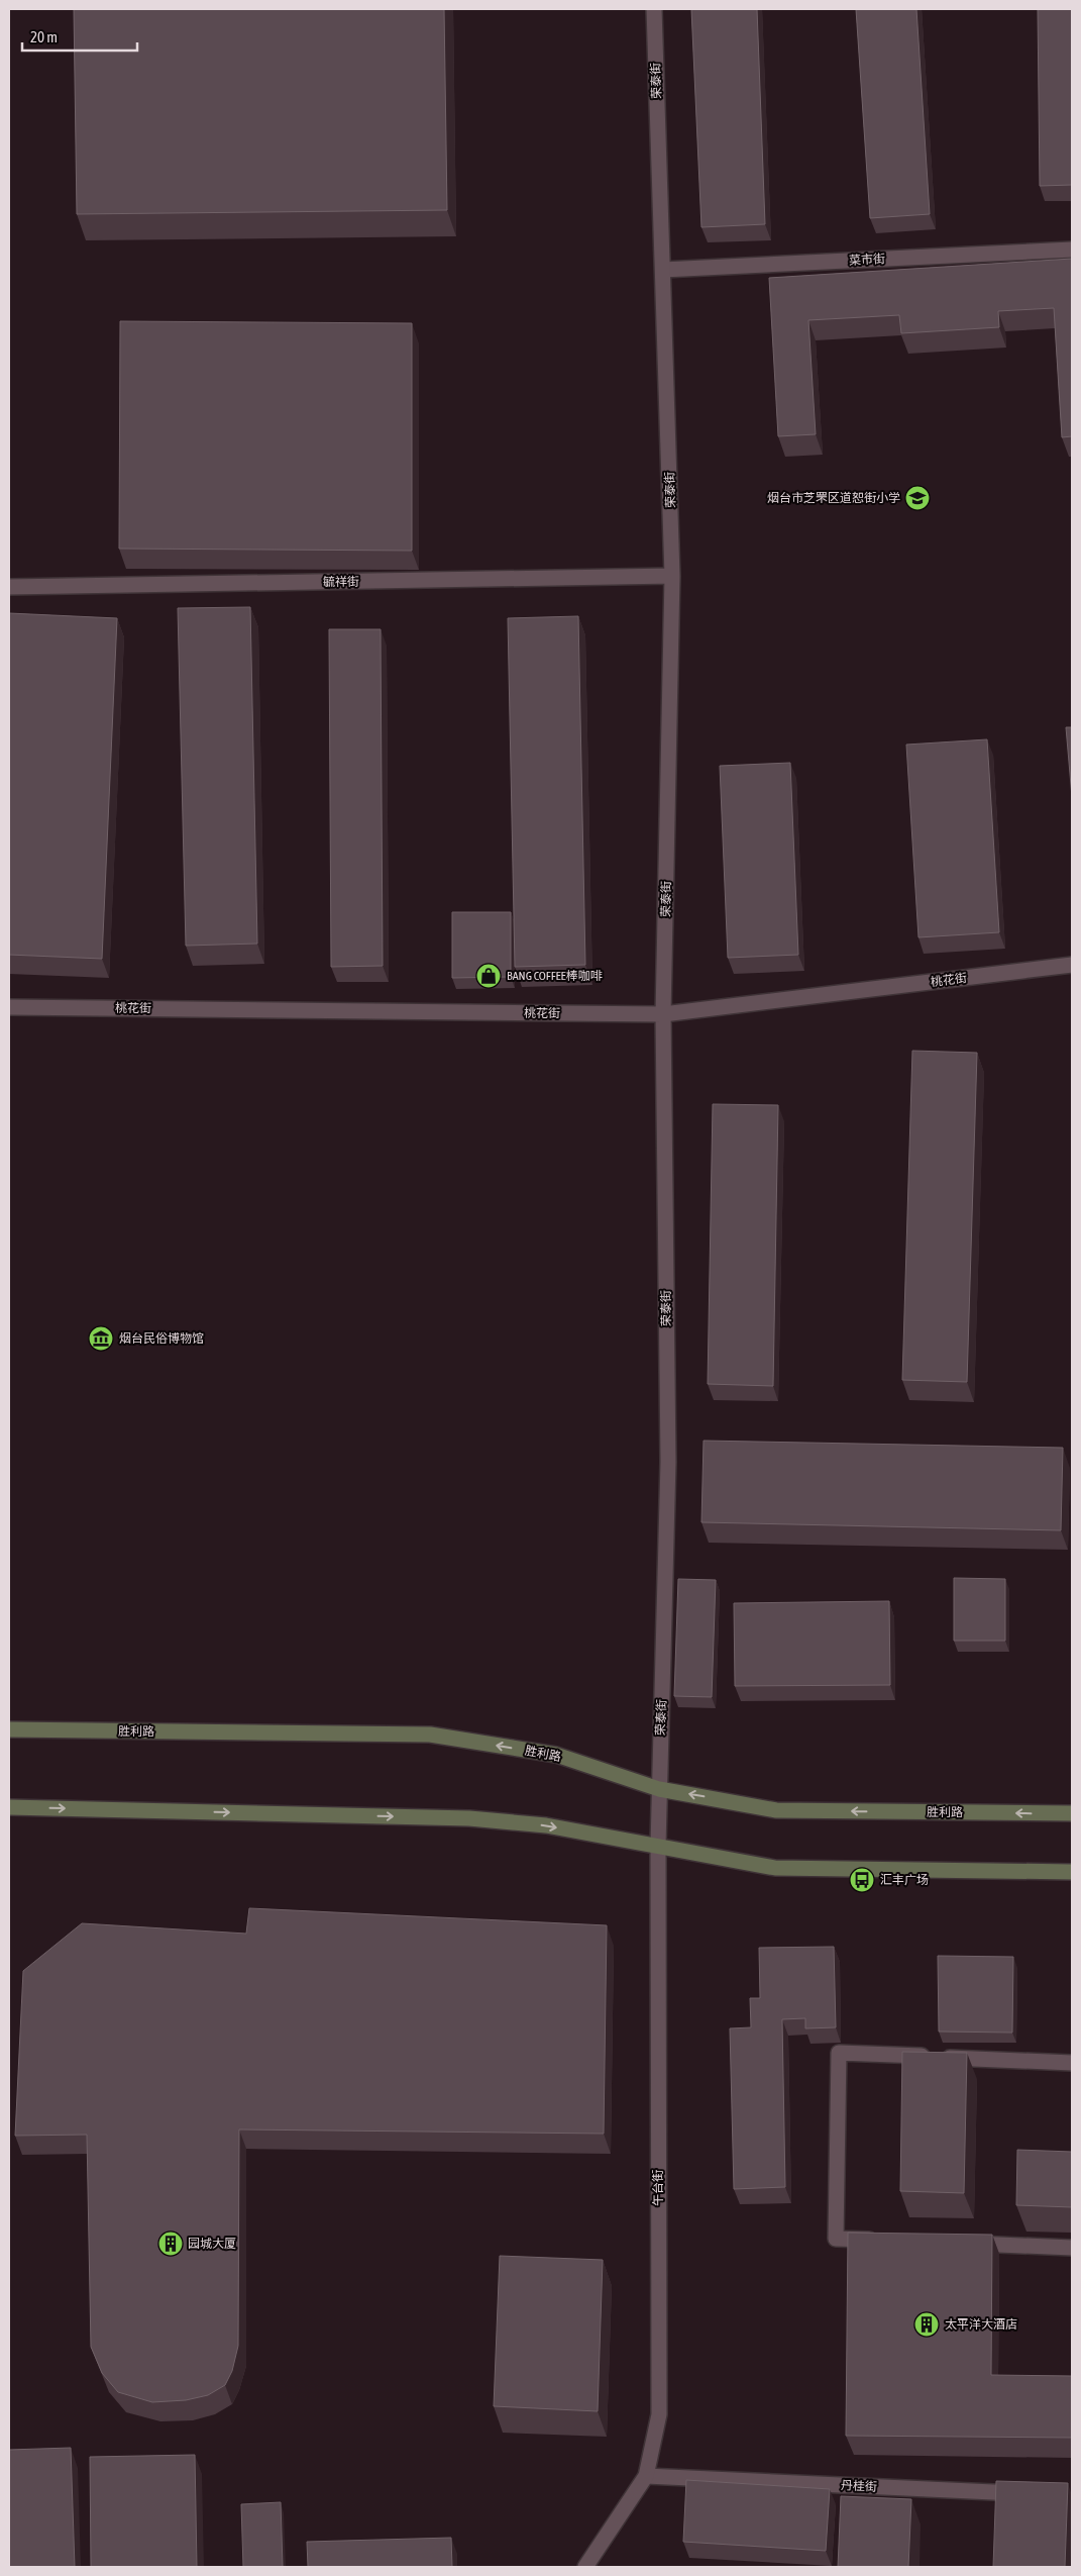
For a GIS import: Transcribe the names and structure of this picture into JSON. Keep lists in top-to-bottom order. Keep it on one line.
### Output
{"streets":{"main road":["胜利路"],"street":["荣泰街","菜市街","毓祥街","桃花街","午台街","丹桂街"]},"crossings":[["荣泰街","菜市街"],["荣泰街","毓祥街"],["荣泰街","桃花街"],["荣泰街","胜利路"],["荣泰街","午台街"],["胜利路","午台街"],["午台街","丹桂街"]],"places":{"school or university":["烟台市芝罘区道恕街小学"],"shop":["BANG COFFEE棒咖啡"],"museum":["烟台民俗博物馆"],"bus stop":["汇丰广场"],"building":["园城大厦","太平洋大酒店"]},"scale_bar":"20 m"}
